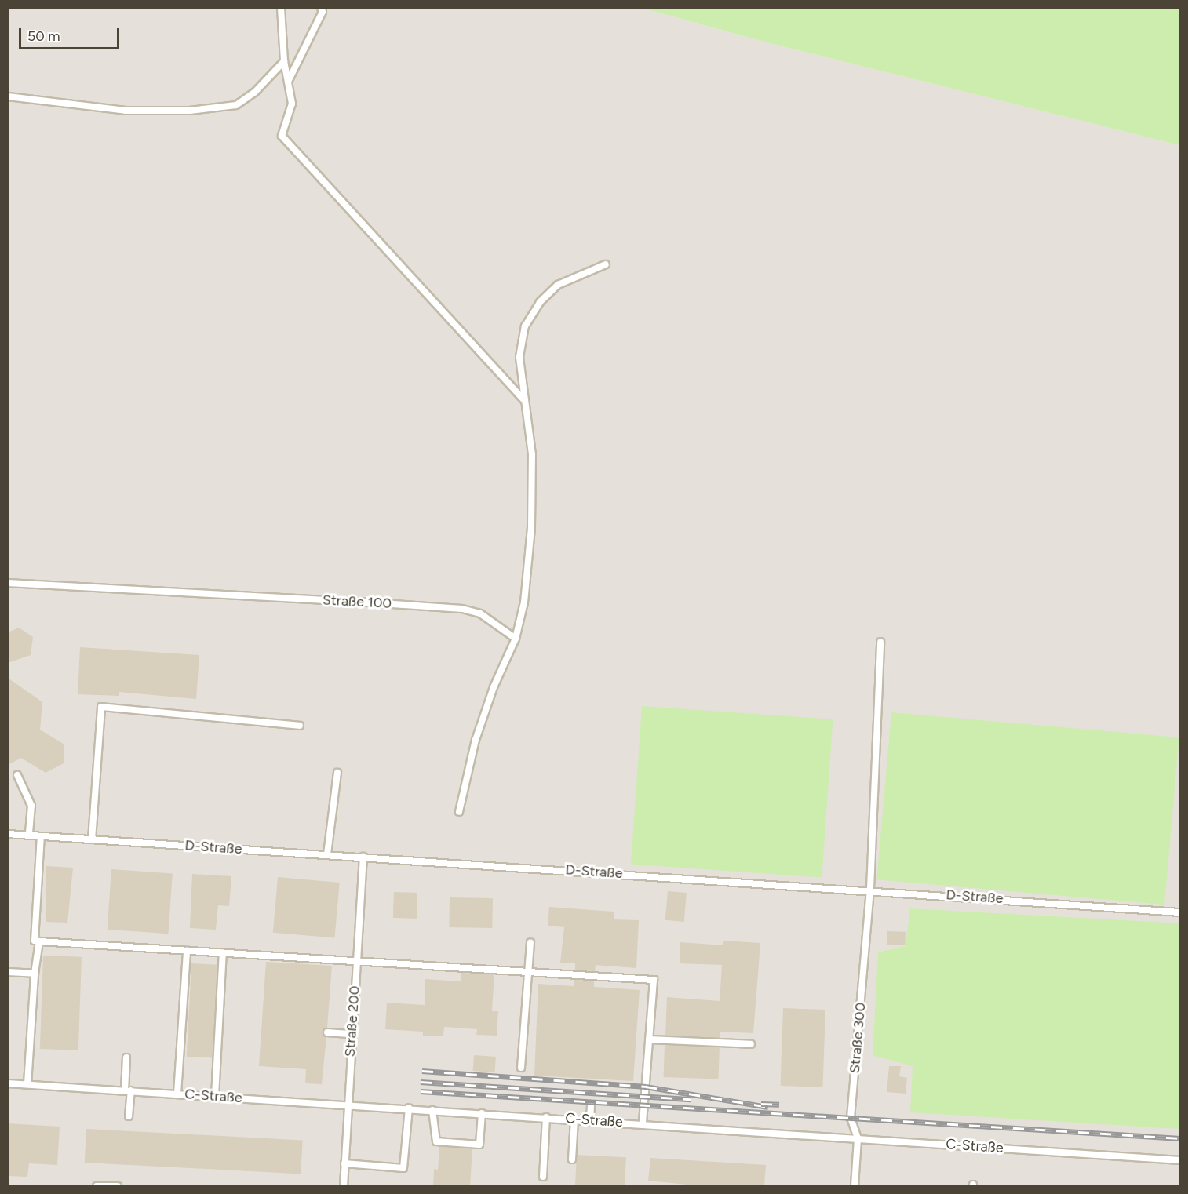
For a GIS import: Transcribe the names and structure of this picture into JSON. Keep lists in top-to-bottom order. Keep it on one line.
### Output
{"streets":{"lane":["Straße 100","D-Straße","Straße 200","Straße 300","C-Straße"]},"crossings":[["D-Straße","Straße 200"],["D-Straße","Straße 300"],["Straße 200","C-Straße"],["Straße 300","C-Straße"]],"scale_bar":"50 m"}
